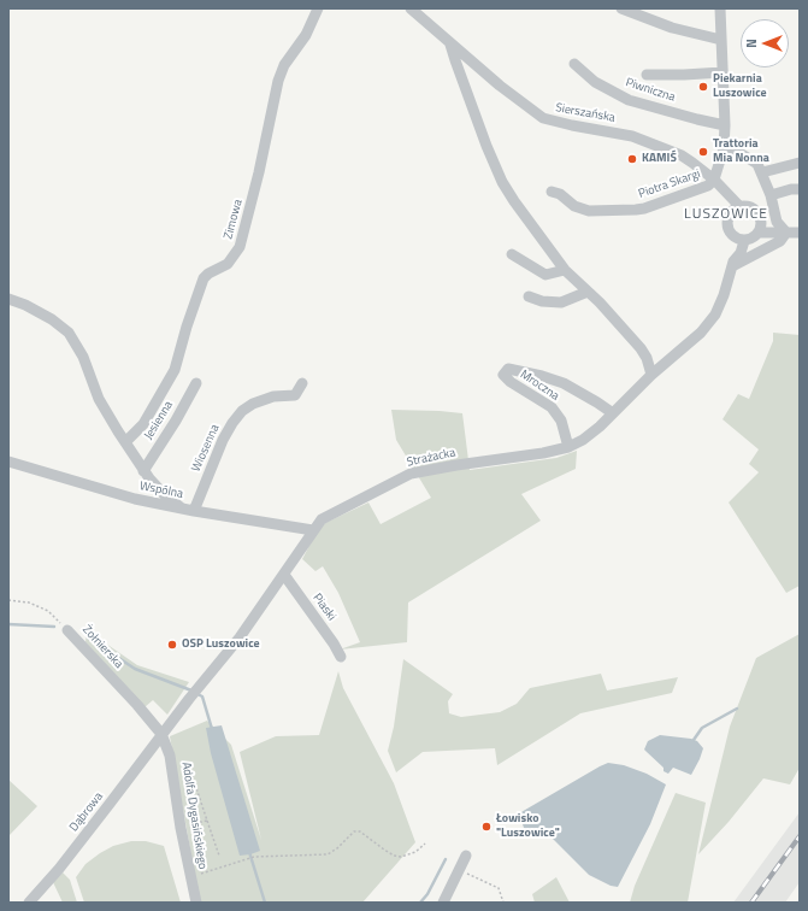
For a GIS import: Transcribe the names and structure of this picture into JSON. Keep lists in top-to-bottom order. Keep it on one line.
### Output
{"streets":{"street":["Piwniczna","Sierszańska","Piotra Skargi","Zimowa","Mroczna","Jesienna","Wiosenna","Strażacka","Wspólna","Piaski","Żołnierska","Dąbrowa","Adolfa Dygasińskiego"]},"crossings":[["Sierszańska","Piotra Skargi"],["Sierszańska","Strażacka"],["Mroczna","Strażacka"],["Wiosenna","Wspólna"],["Strażacka","Wspólna"],["Strażacka","Piaski"],["Strażacka","Żołnierska"],["Strażacka","Dąbrowa"],["Strażacka","Adolfa Dygasińskiego"],["Żołnierska","Dąbrowa"],["Żołnierska","Adolfa Dygasińskiego"],["Dąbrowa","Adolfa Dygasińskiego"]],"districts":["LUSZOWICE"],"places":["Piekarnia Luszowice","Trattoria Mia Nonna","KAMIŚ","OSP Luszowice","Łowisko \"Luszowice\""],"north":"left"}
